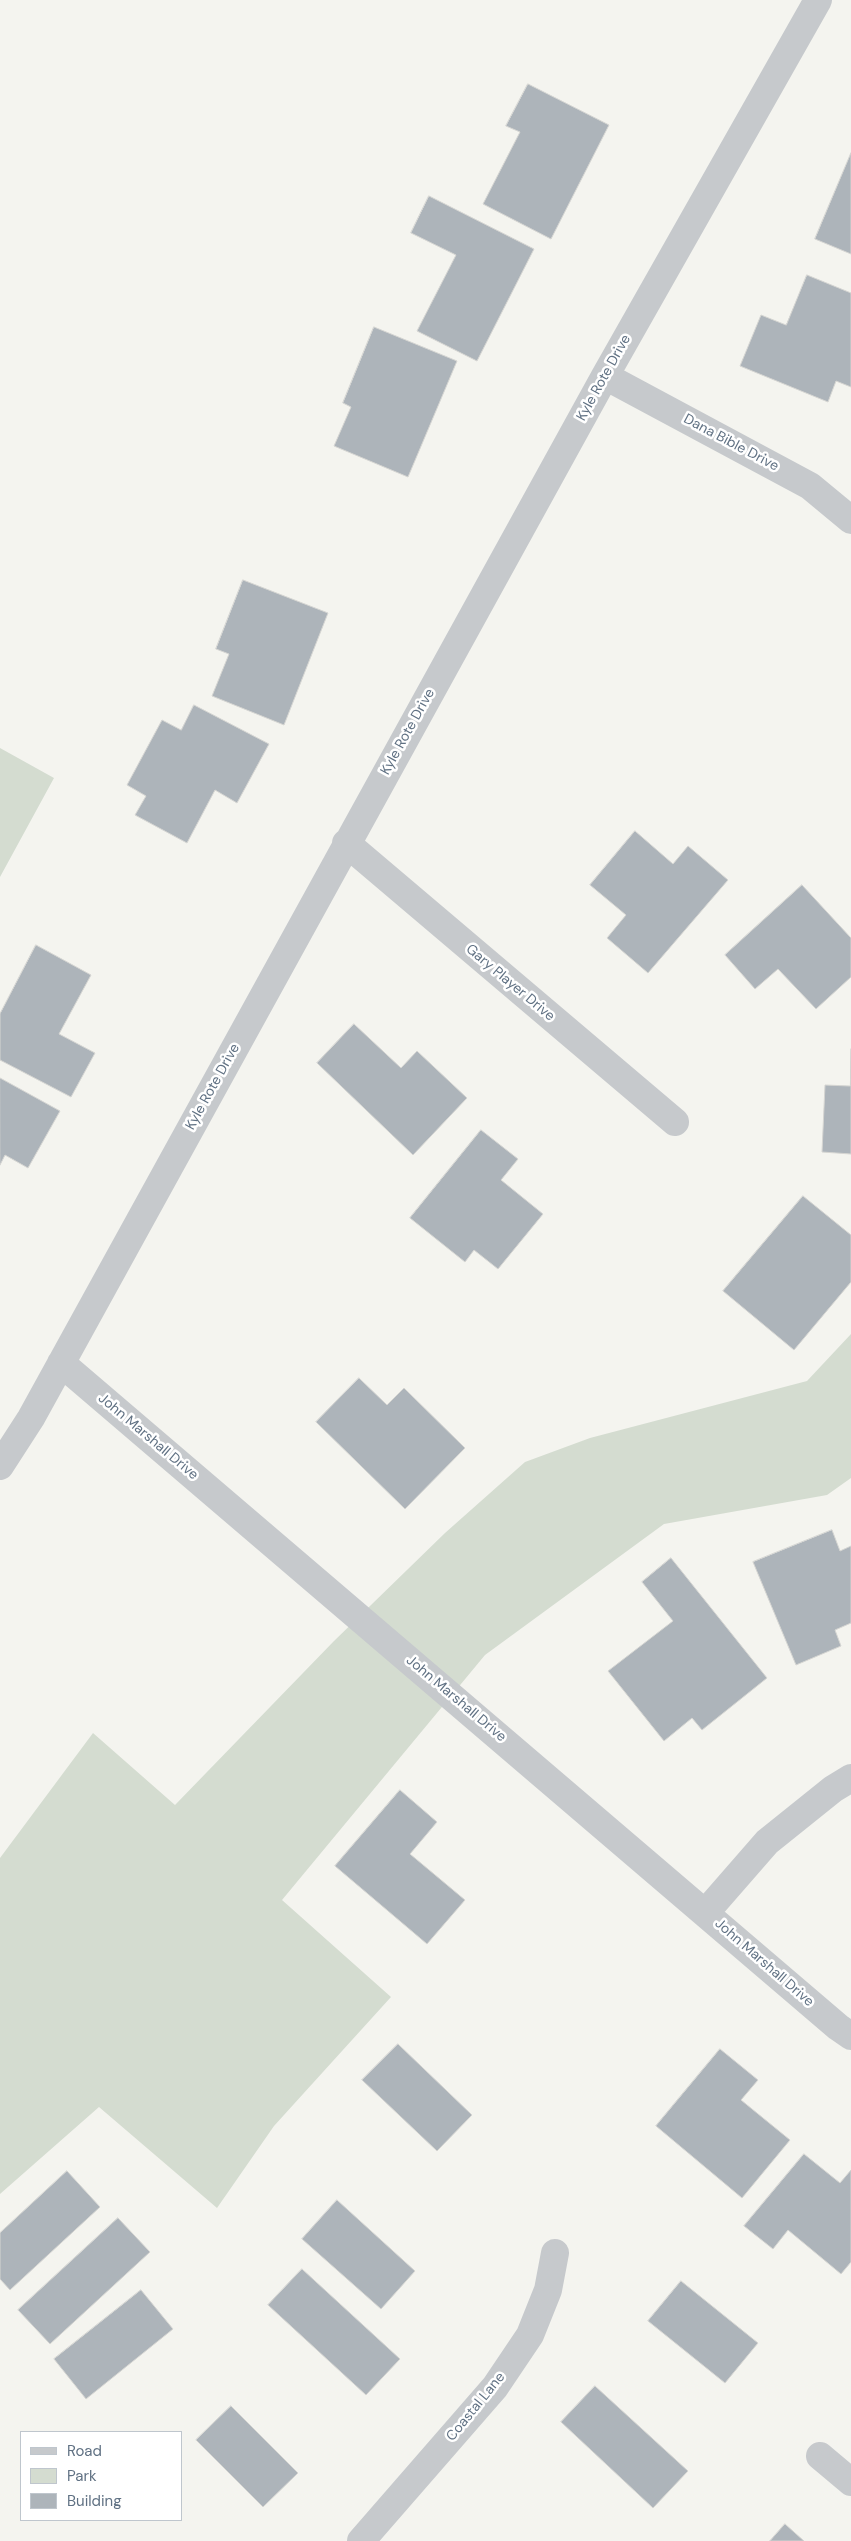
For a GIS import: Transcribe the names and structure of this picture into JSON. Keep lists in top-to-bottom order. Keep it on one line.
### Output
{"streets":{"street":["Kyle Rote Drive","Dana Bible Drive","Gary Player Drive","John Marshall Drive","Coastal Lane"]},"crossings":[["Kyle Rote Drive","Dana Bible Drive"],["Kyle Rote Drive","Gary Player Drive"],["Kyle Rote Drive","John Marshall Drive"]],"legend":["Road","Park","Building"]}
